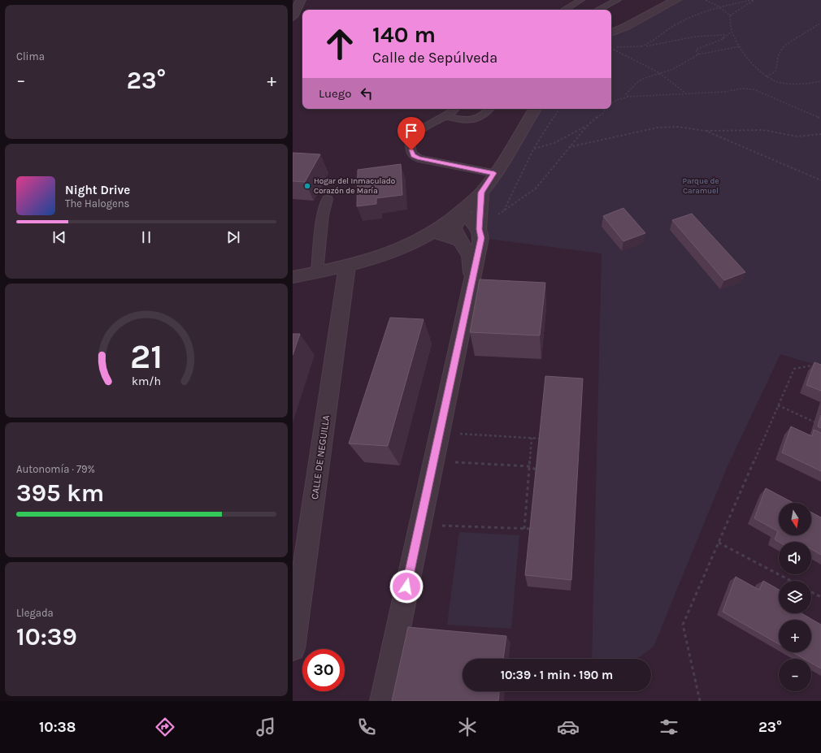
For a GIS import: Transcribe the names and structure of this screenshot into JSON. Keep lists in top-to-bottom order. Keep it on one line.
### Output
{"streets":{"street":["CALLE DE NEGUILLA"]},"parks":["Parque de Caramuel"],"places":["Hogar del Inmaculado Corazón de María"],"north":"bottom","page":{"tile":["Clima",["Autonomía · 79%","395 km"],["Llegada","10:39"]],"turn":["140 m","Calle de Sepúlveda"],"heat":["−","23°","+"],"then":"Luego","song":["Night Drive","The Halogens"],"map_buttons":["+","−"],"limit":"30","trip":"10:39 · 1 min · 190 m","tabs":["10:38","23°"],"gauge":["21","km/h"]}}
